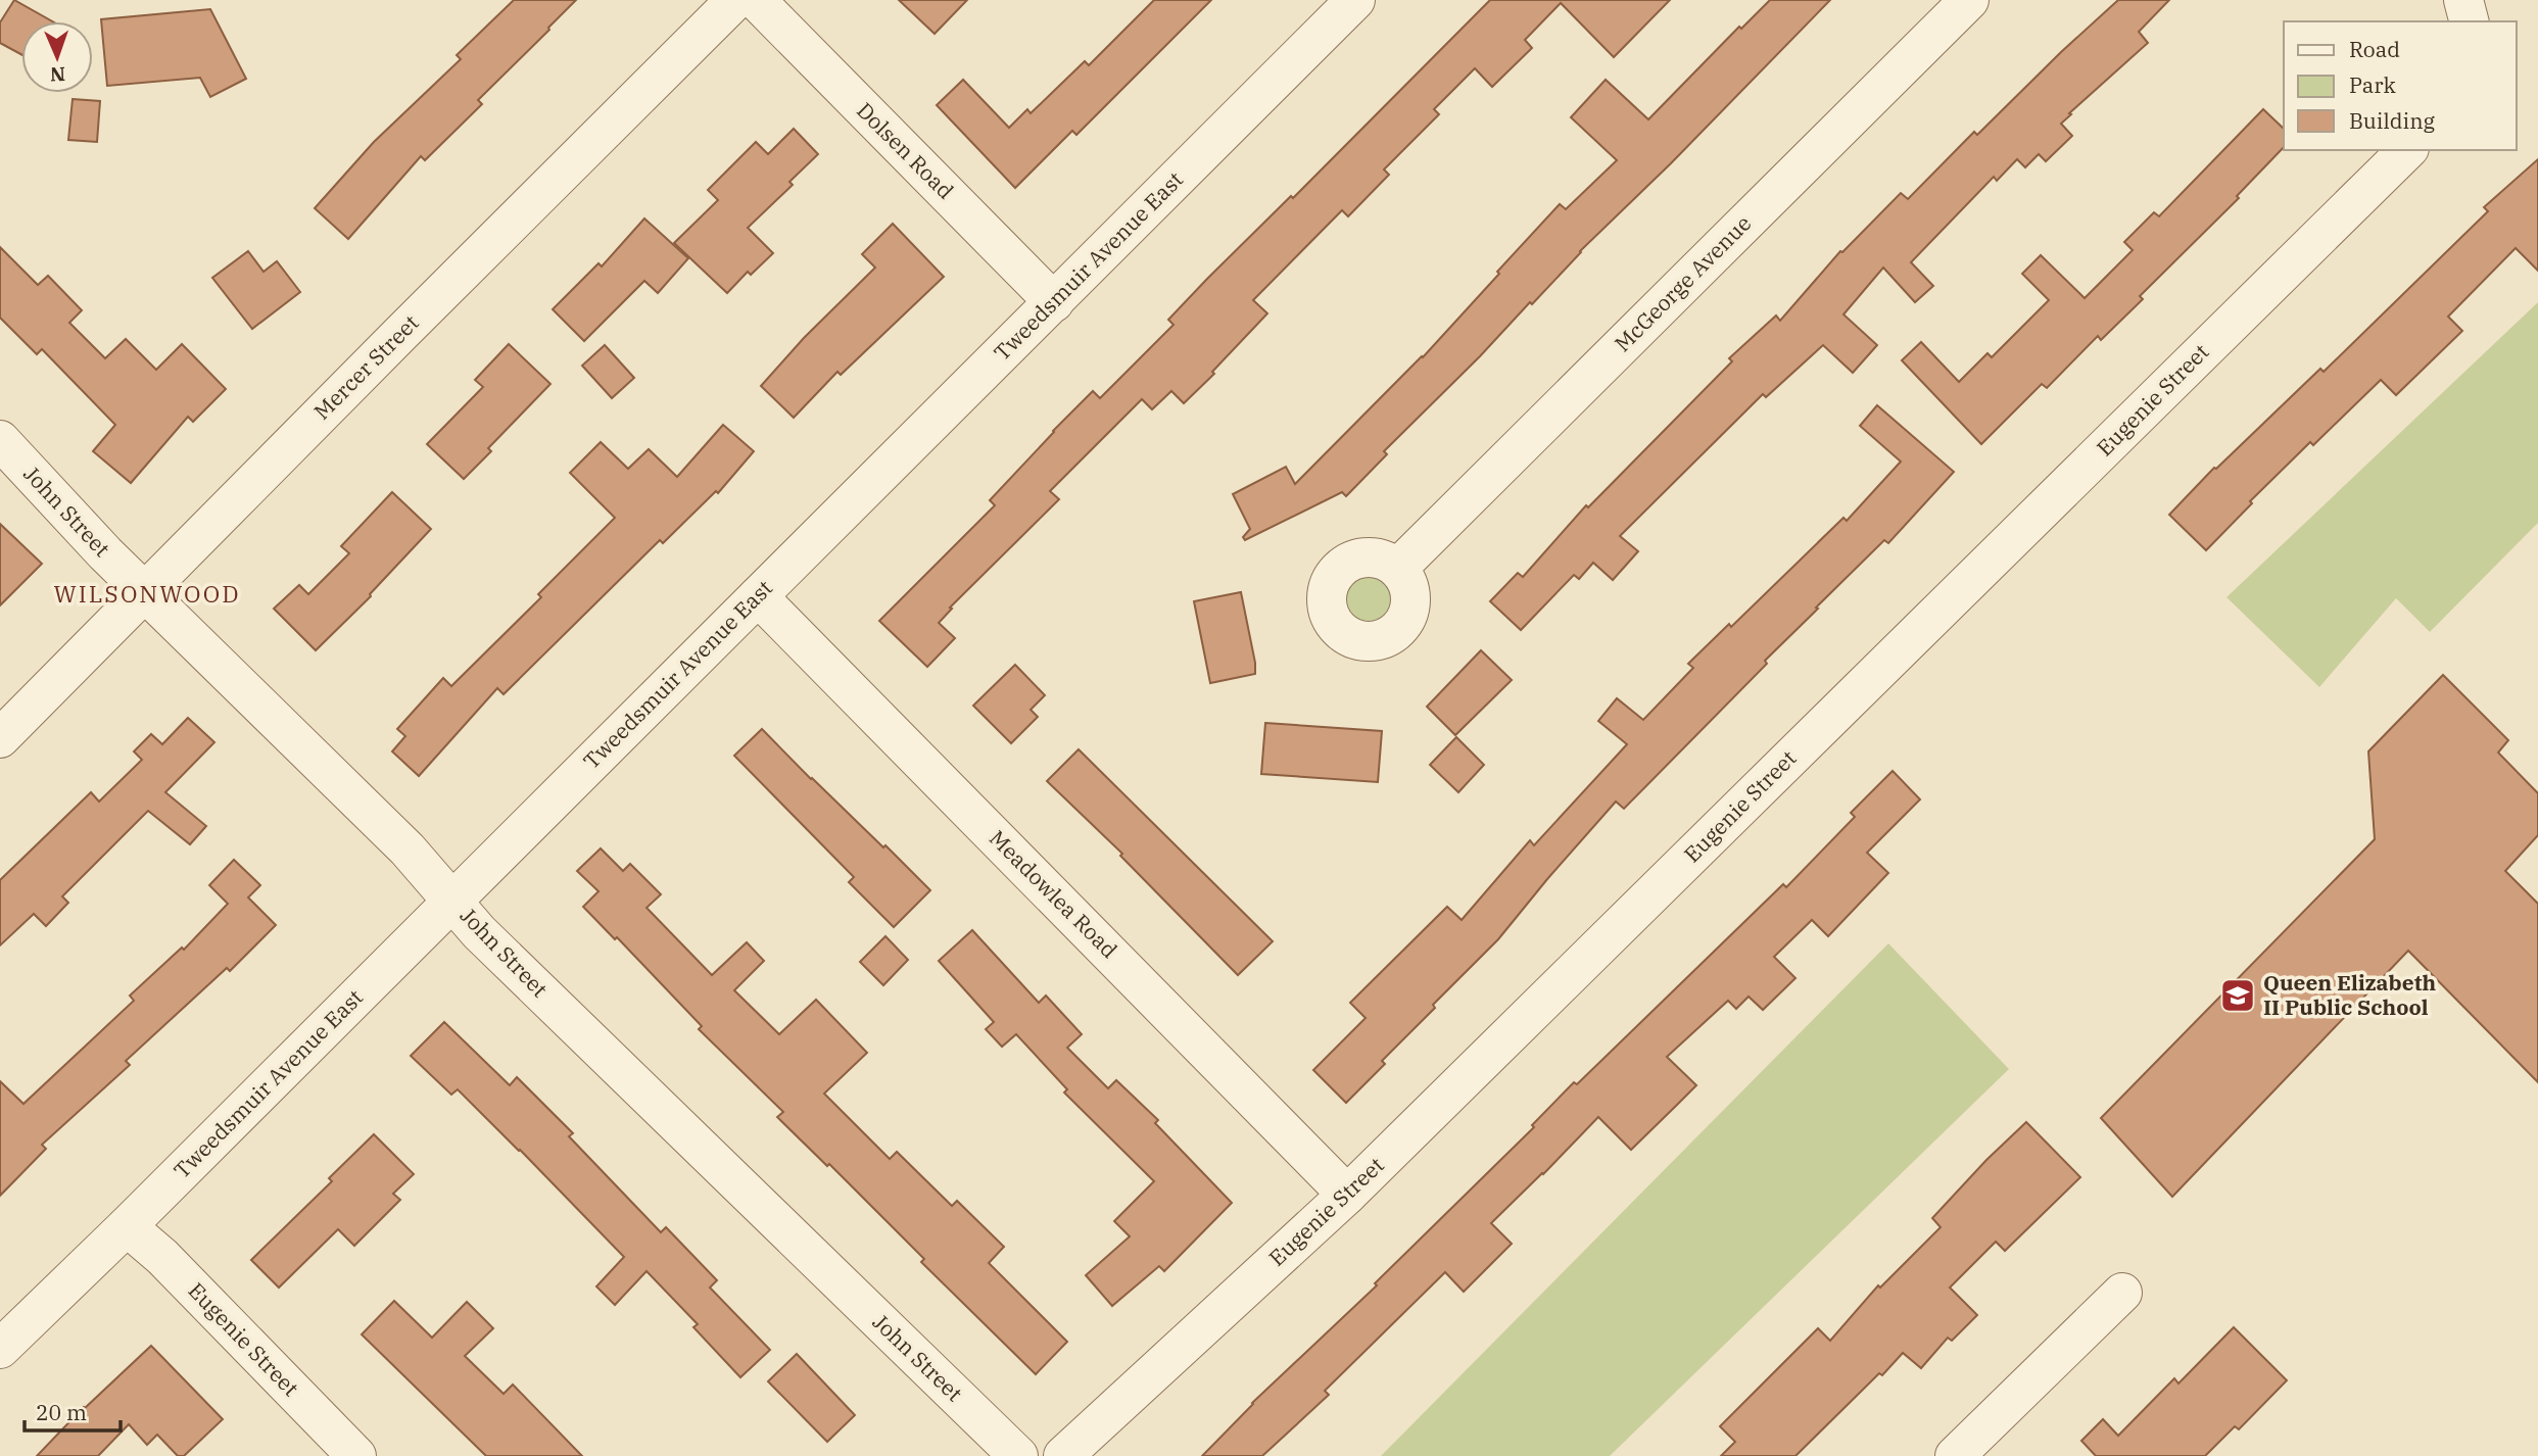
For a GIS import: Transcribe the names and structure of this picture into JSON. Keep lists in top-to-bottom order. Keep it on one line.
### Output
{"streets":{"street":["Dolsen Road","Tweedsmuir Avenue East","McGeorge Avenue","Mercer Street","Eugenie Street","John Street","Meadowlea Road"]},"crossings":[["Dolsen Road","Tweedsmuir Avenue East"],["Tweedsmuir Avenue East","Eugenie Street"],["Tweedsmuir Avenue East","John Street"],["Tweedsmuir Avenue East","Meadowlea Road"],["Mercer Street","John Street"],["Eugenie Street","Meadowlea Road"]],"districts":["WILSONWOOD"],"places":{"school or university":["Queen Elizabeth II Public School"]},"legend":["Road","Park","Building"],"scale_bar":"20 m","north":"bottom"}
